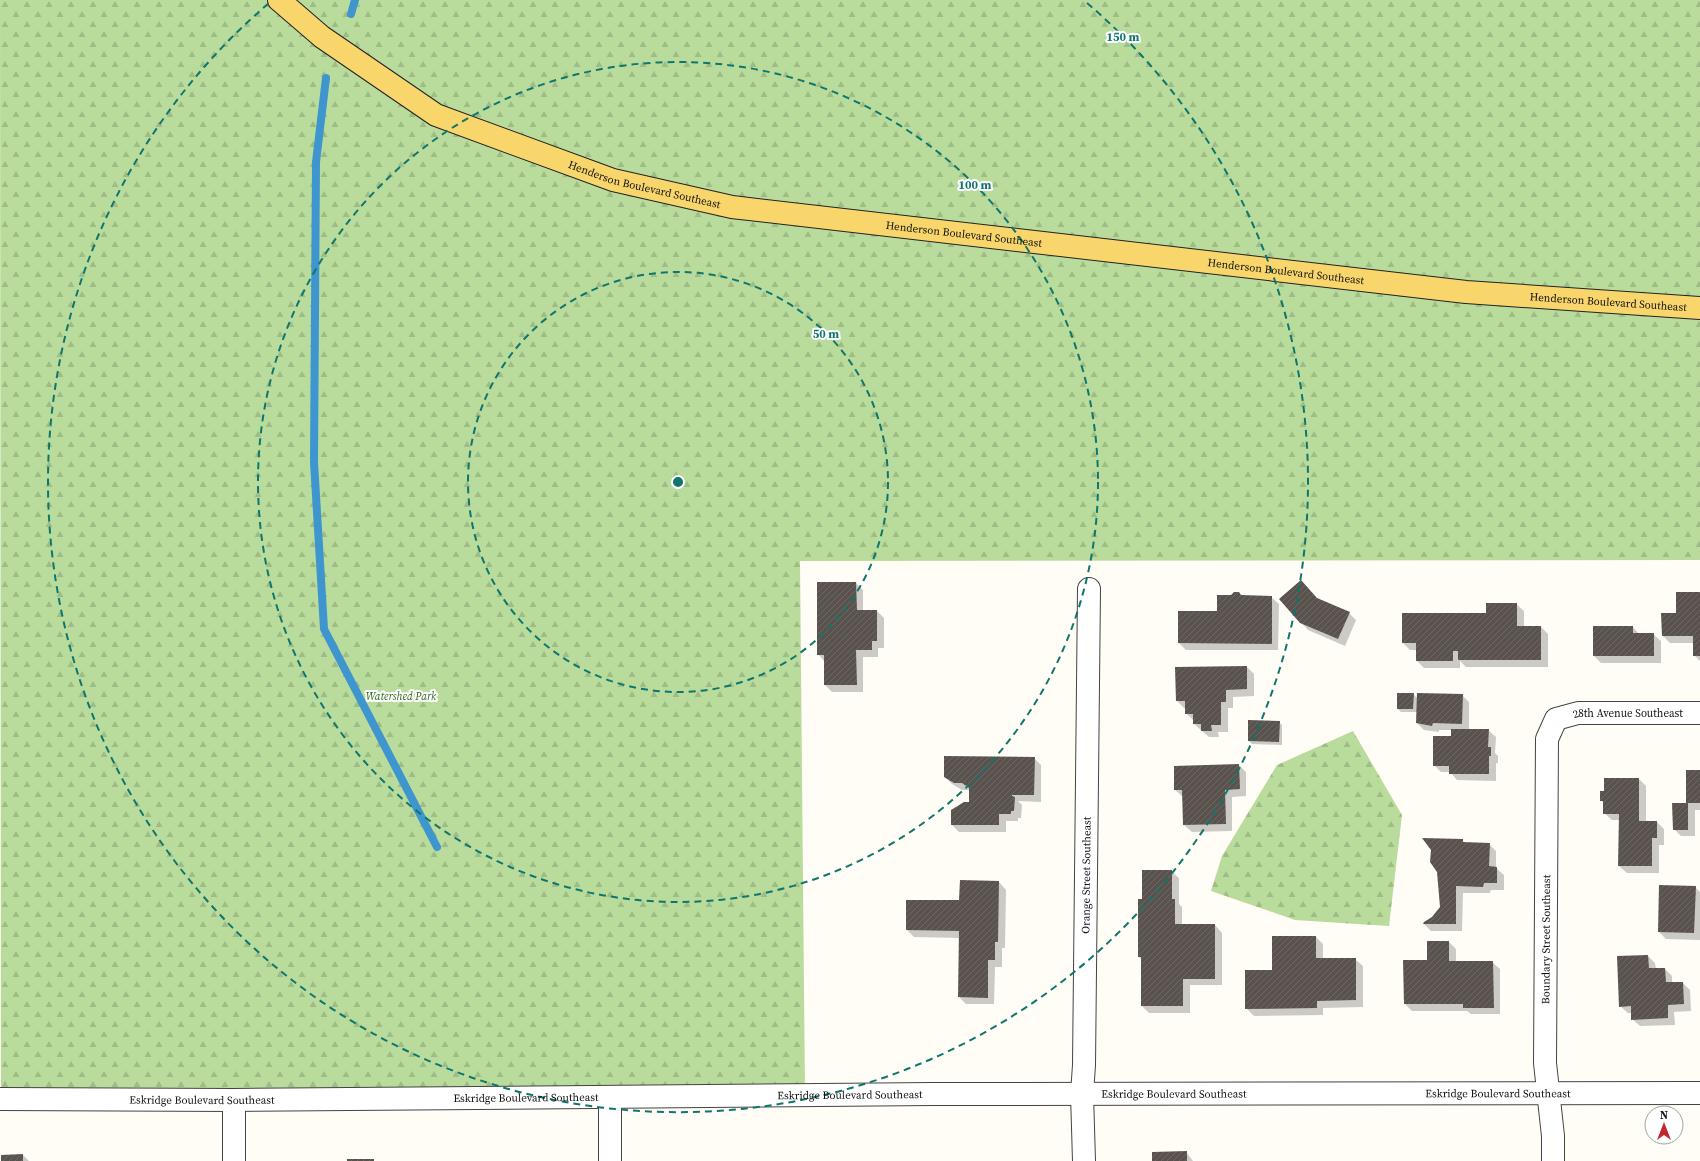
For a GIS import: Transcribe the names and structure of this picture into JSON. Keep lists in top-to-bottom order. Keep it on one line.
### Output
{"streets":{"main road":["Henderson Boulevard Southeast"],"street":["28th Avenue Southeast","Orange Street Southeast","Boundary Street Southeast","Eskridge Boulevard Southeast"]},"crossings":[["28th Avenue Southeast","Boundary Street Southeast"],["Orange Street Southeast","Eskridge Boulevard Southeast"],["Boundary Street Southeast","Eskridge Boulevard Southeast"]],"parks":["Watershed Park"],"north":"top","rings":["150 m","100 m","50 m"]}
